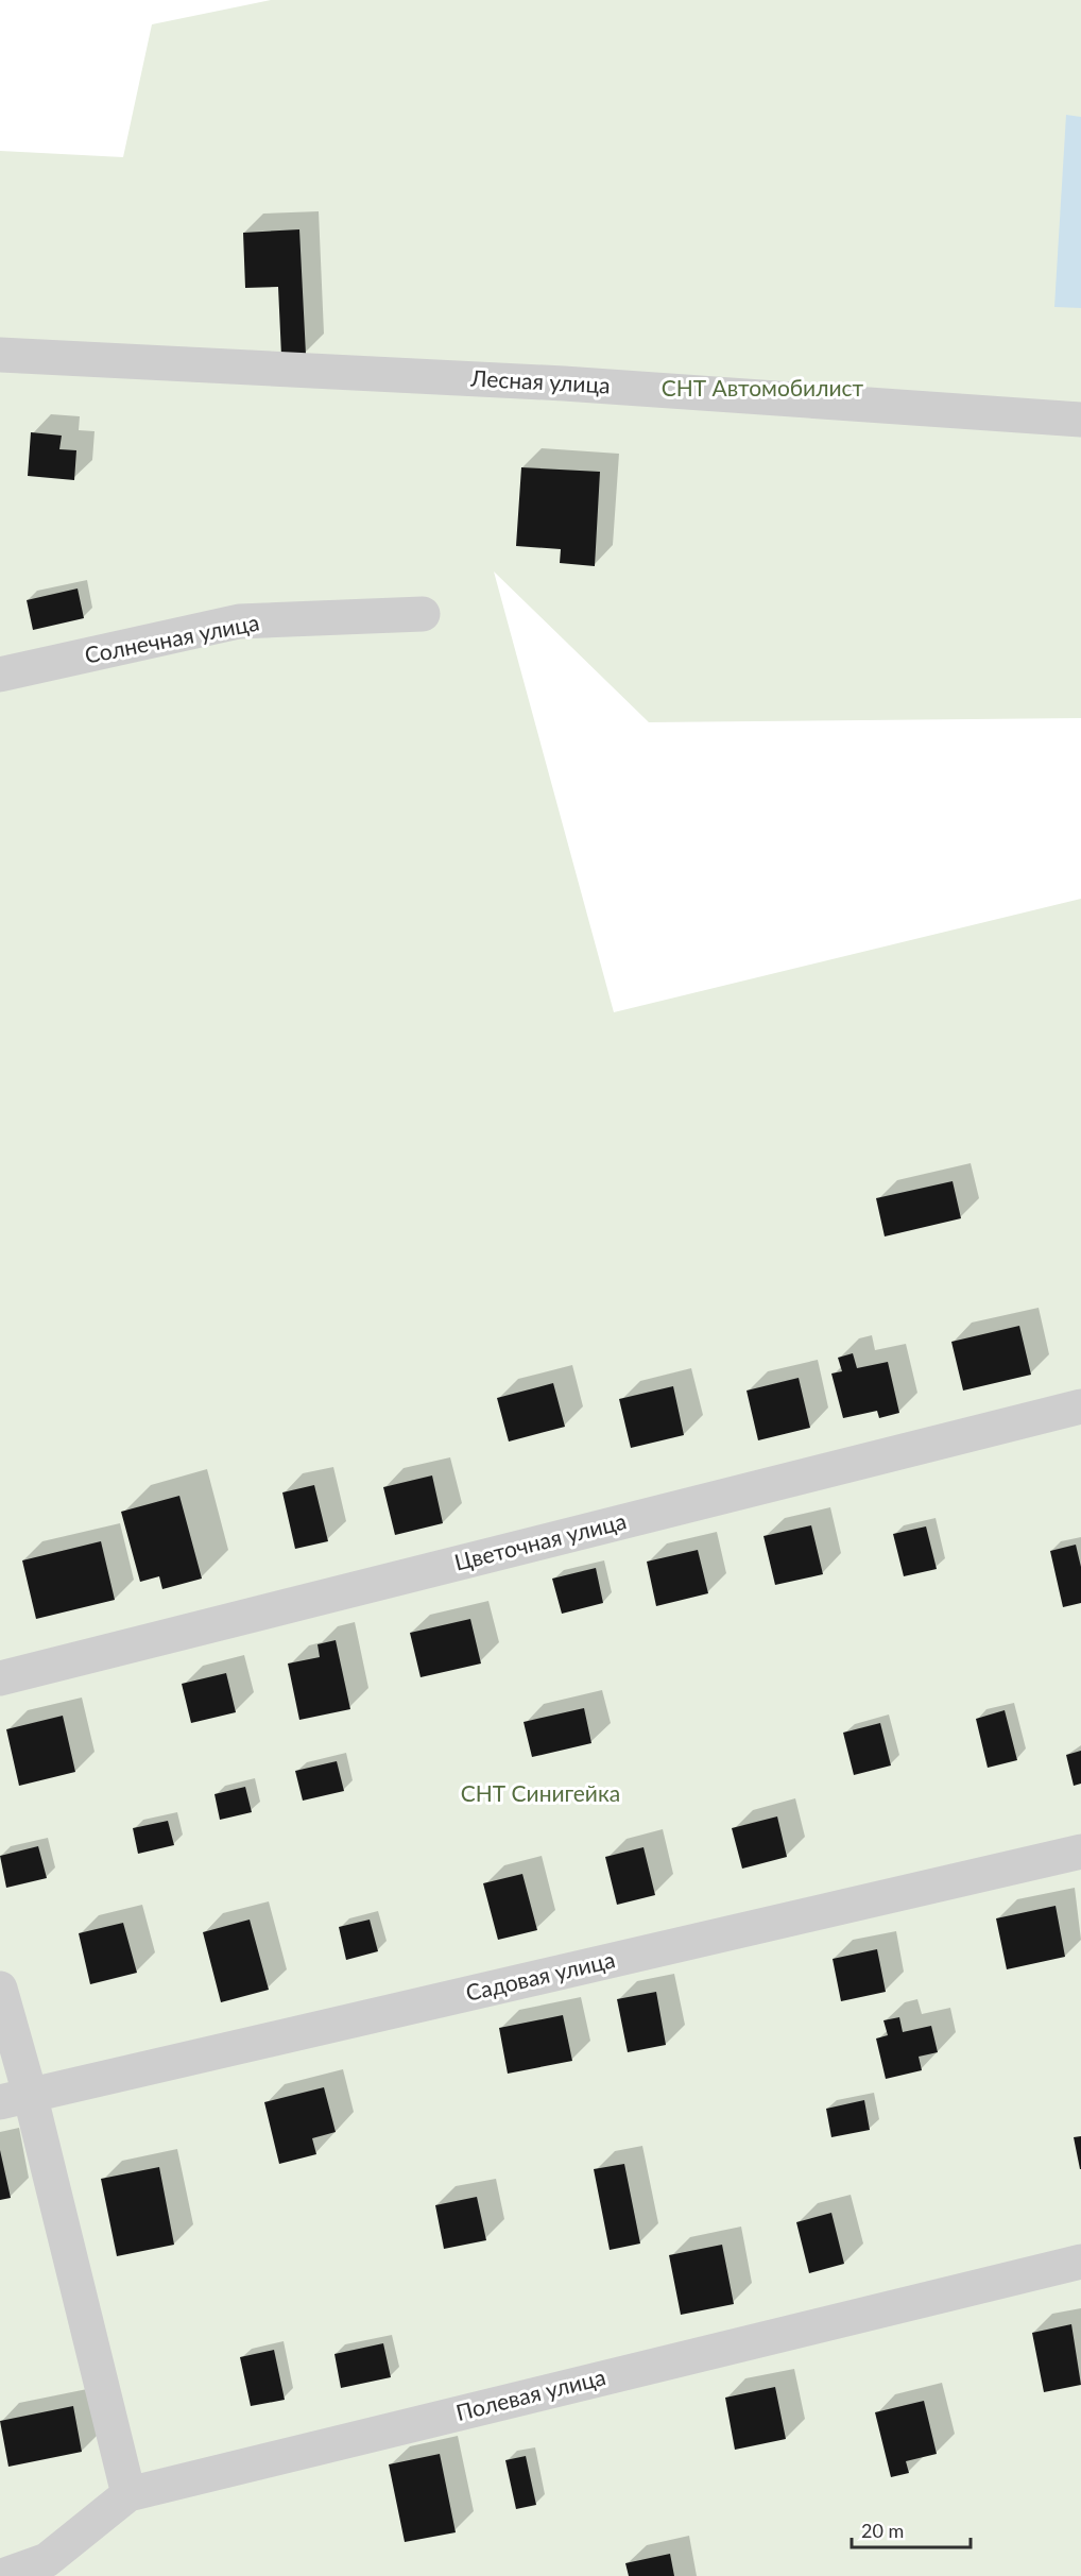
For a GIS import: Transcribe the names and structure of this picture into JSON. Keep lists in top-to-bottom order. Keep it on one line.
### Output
{"streets":{"street":["Лесная улица","Солнечная улица","Цветочная улица","Садовая улица","Полевая улица"]},"parks":["СНТ Автомобилист","СНТ Синигейка"],"scale_bar":"20 m"}
